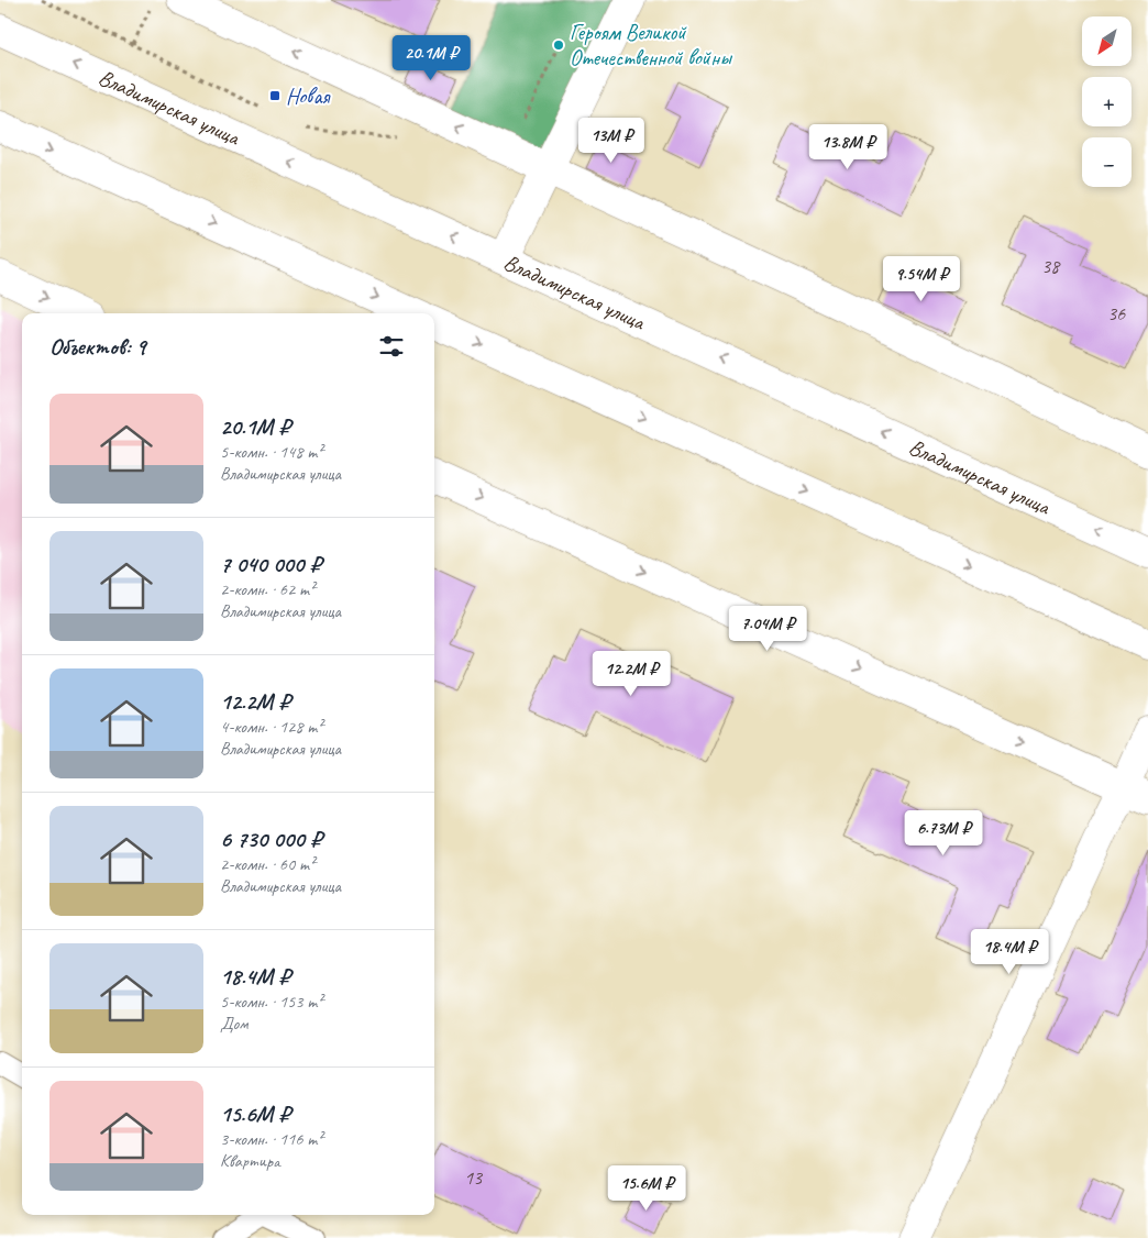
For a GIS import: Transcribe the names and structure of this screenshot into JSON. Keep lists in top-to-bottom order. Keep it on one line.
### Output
{"streets":{"main road":["Владимирская улица"]},"places":{"other":["Героям Великой Отечественной войны"],"transit":["Новая"]},"house_numbers":["38","36","13"],"north":"bottom left","page":{"map_buttons":["+","−"],"price":["20.1M ₽","13M ₽","13.8M ₽","9.54M ₽","7.04M ₽","12.2M ₽","6.73M ₽","18.4M ₽","15.6M ₽"],"heading":"Объектов: 9","list":[{"name":"20.1M ₽","note":"5-комн. · 148 m² · Владимирская улица"},{"name":"7 040 000 ₽","note":"2-комн. · 62 m² · Владимирская улица"},{"name":"12.2M ₽","note":"4-комн. · 128 m² · Владимирская улица"},{"name":"6 730 000 ₽","note":"2-комн. · 60 m² · Владимирская улица"},{"name":"18.4M ₽","note":"5-комн. · 153 m² · Дом"},{"name":"15.6M ₽","note":"3-комн. · 116 m² · Квартира"}]}}
